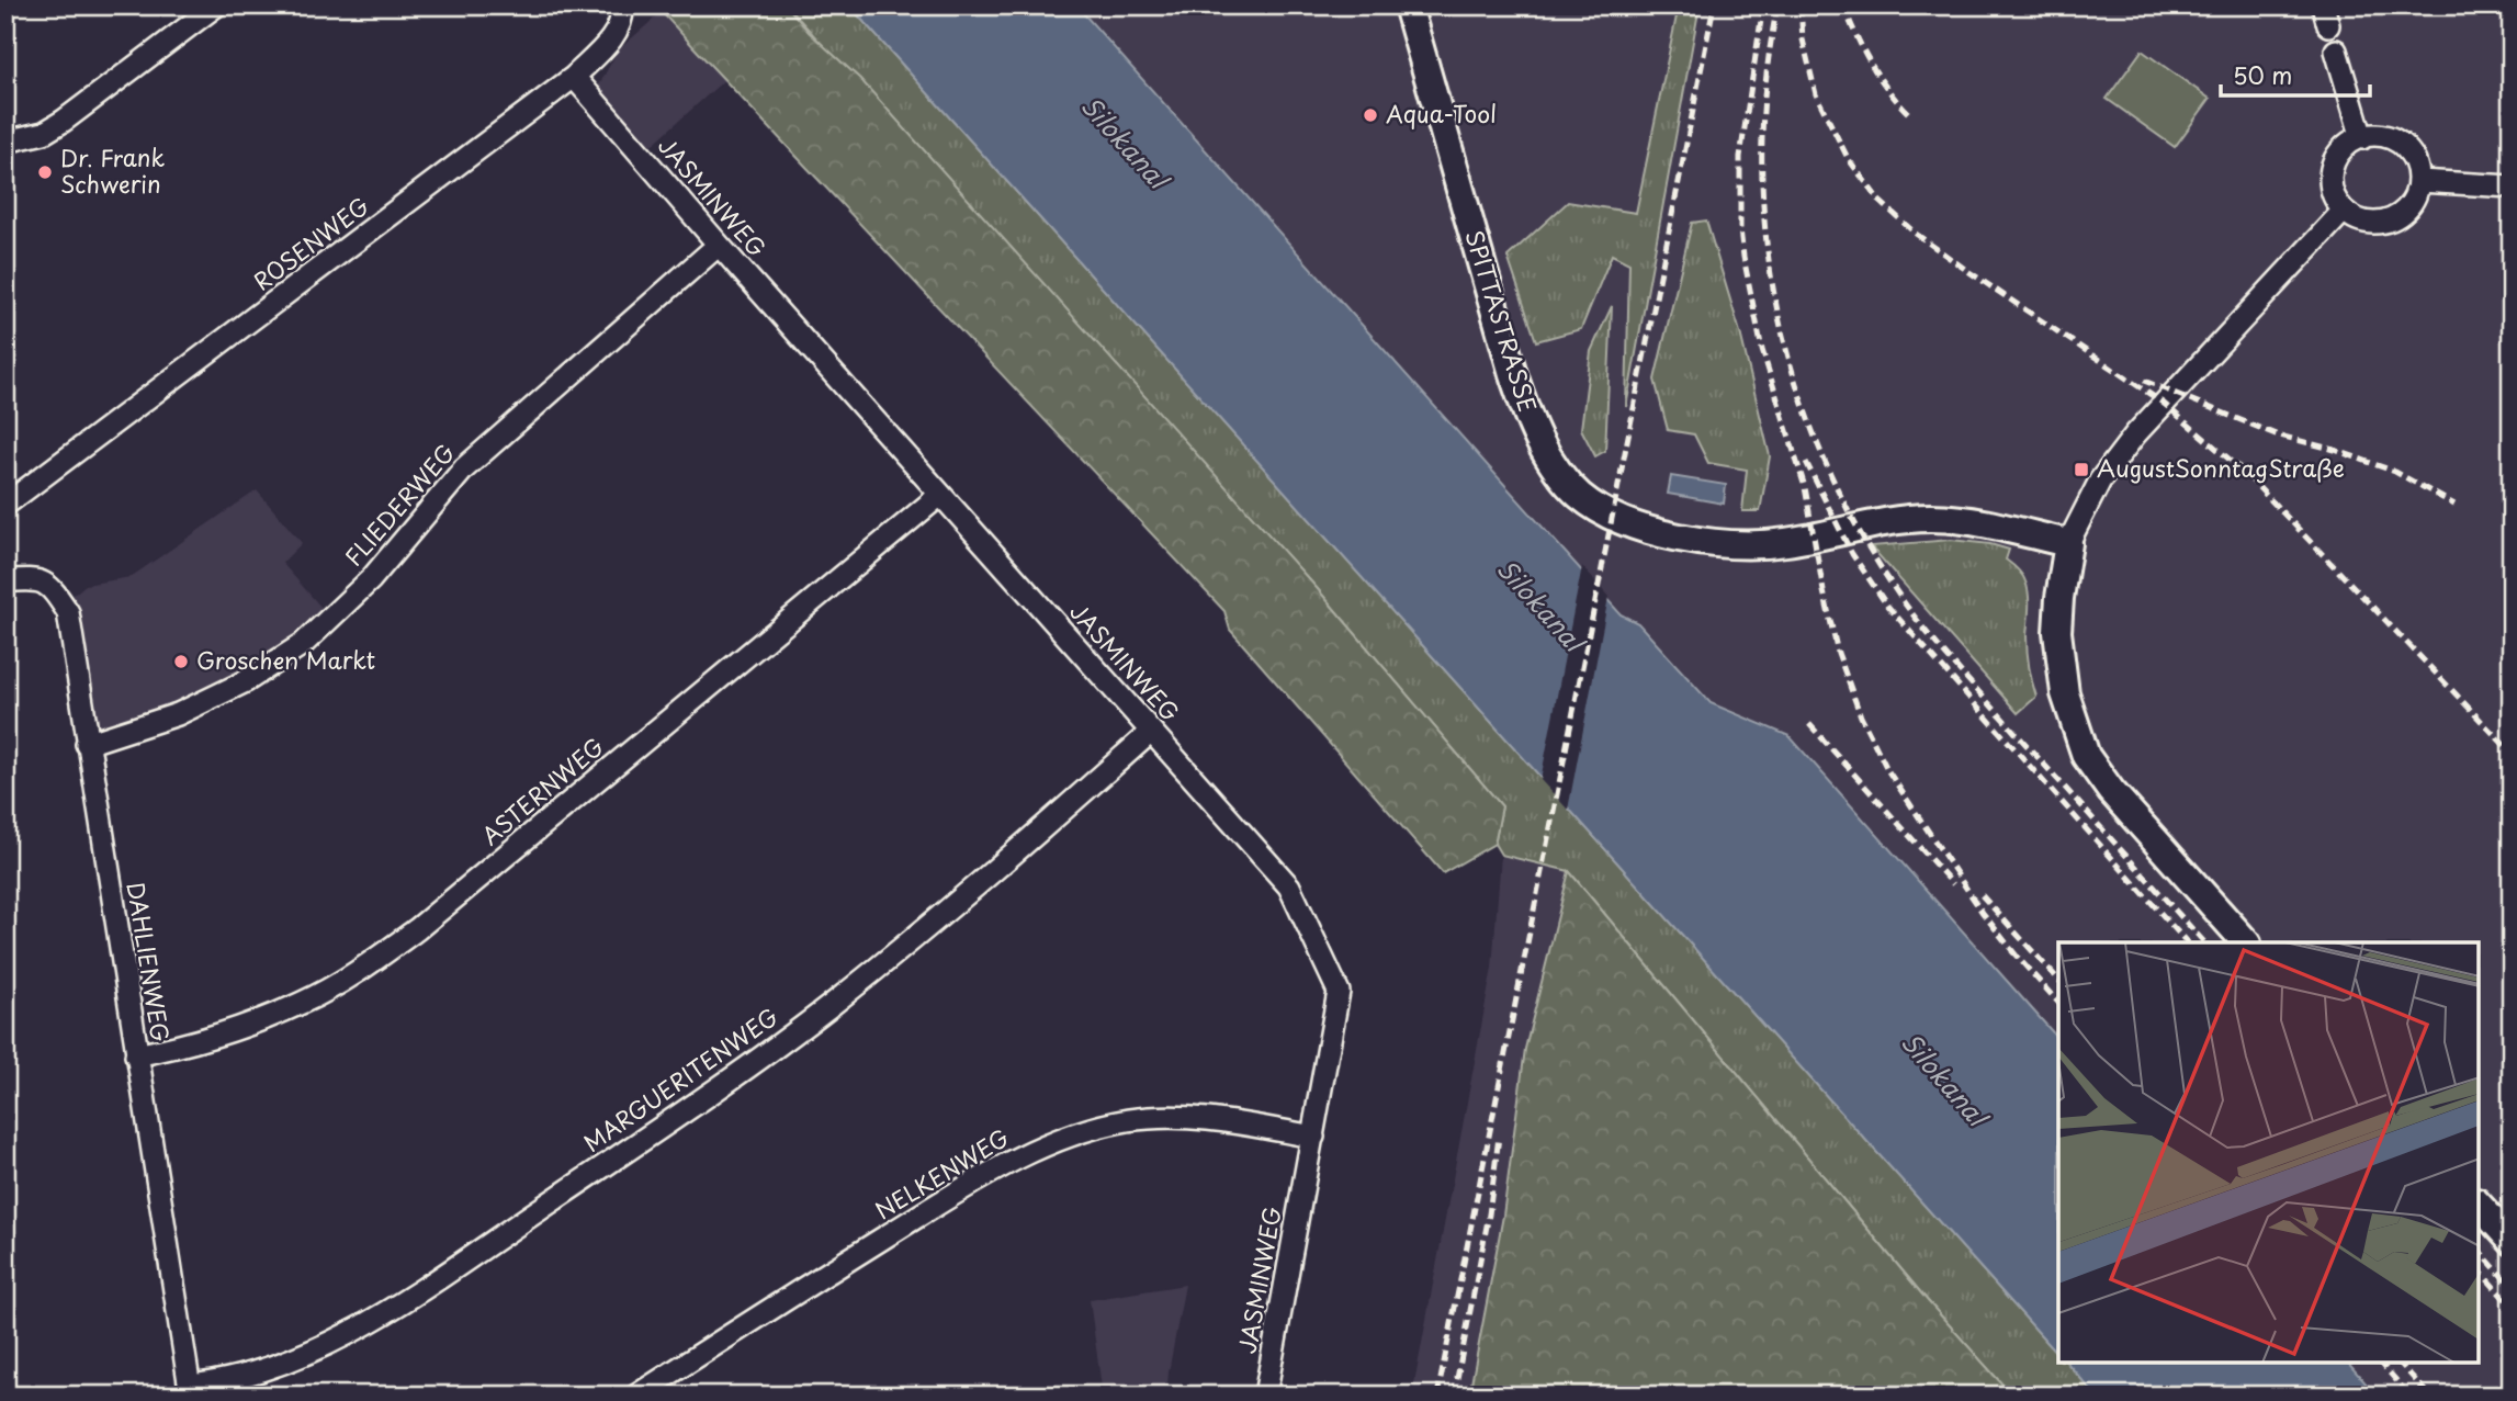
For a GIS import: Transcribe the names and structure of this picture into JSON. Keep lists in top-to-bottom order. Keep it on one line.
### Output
{"streets":{"street":["JASMINWEG","ROSENWEG","SPITTASTRASSE","FLIEDERWEG","ASTERNWEG","DAHLIENWEG","MARGUERITENWEG","NELKENWEG"]},"crossings":[["JASMINWEG","ROSENWEG"],["JASMINWEG","FLIEDERWEG"],["JASMINWEG","ASTERNWEG"],["JASMINWEG","MARGUERITENWEG"],["JASMINWEG","NELKENWEG"],["FLIEDERWEG","DAHLIENWEG"],["ASTERNWEG","DAHLIENWEG"],["DAHLIENWEG","MARGUERITENWEG"]],"water":["Silokanal"],"places":{"other":["Aqua-Tool","Dr. Frank Schwerin","Groschen Markt"],"transit":["AugustSonntagStraße"]},"scale_bar":"50 m"}
